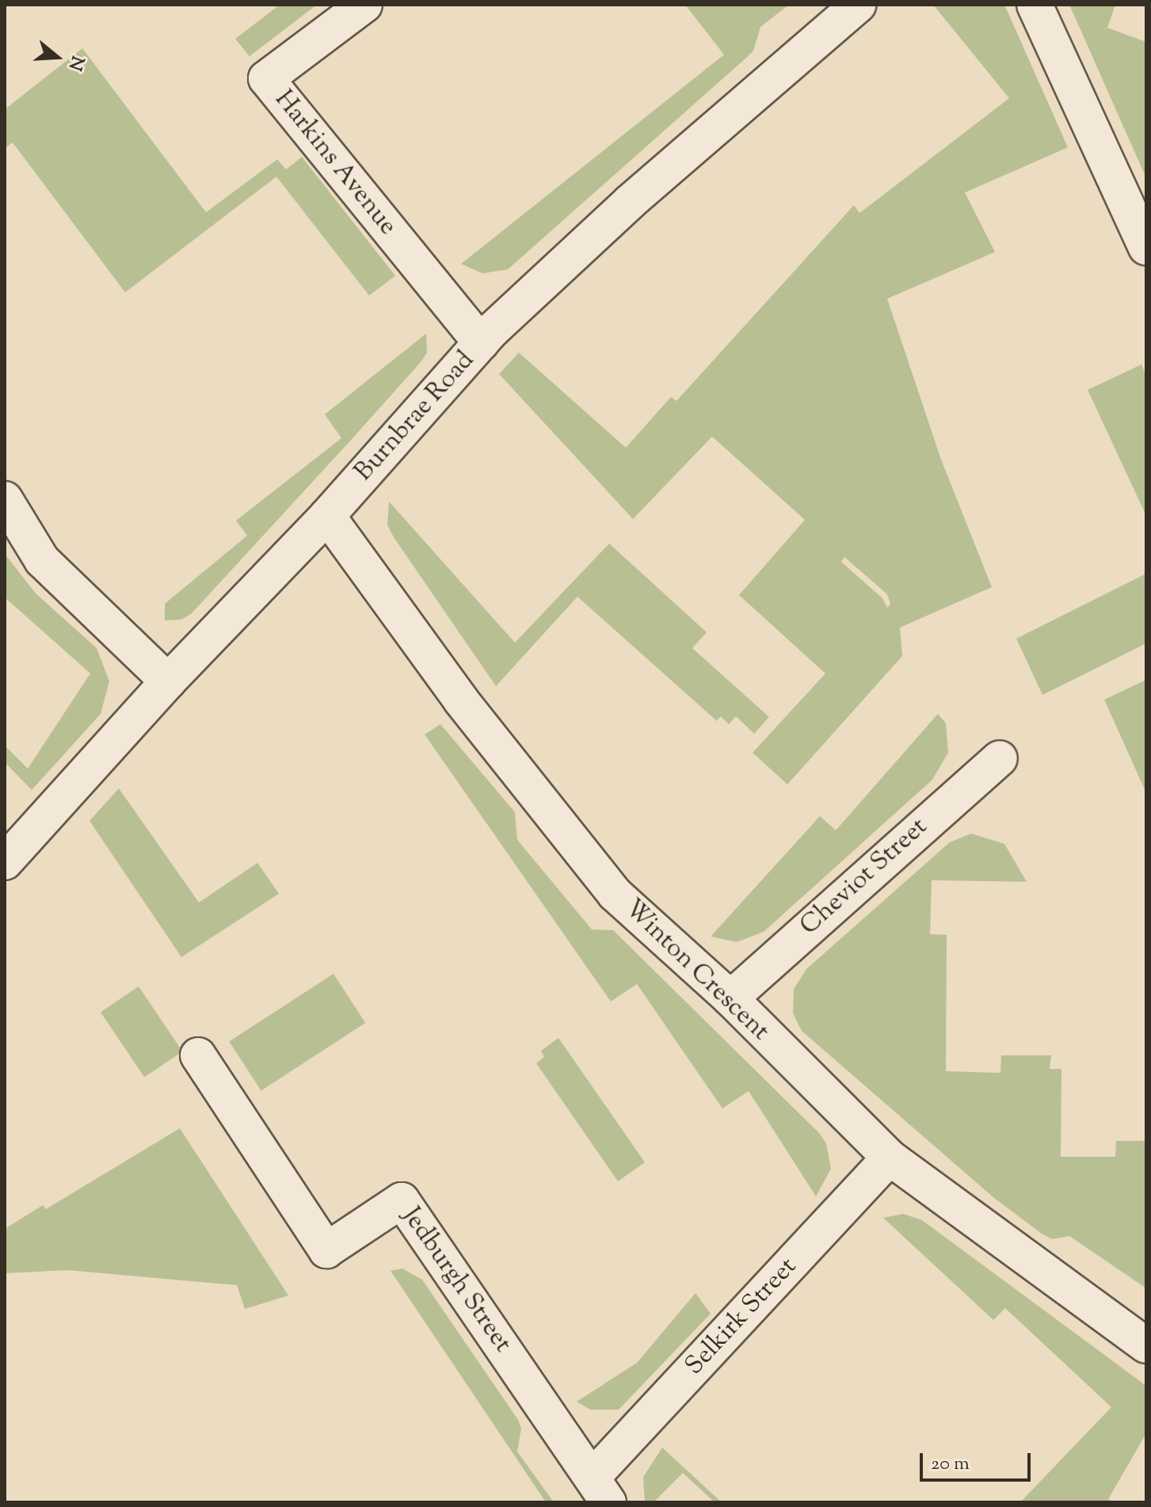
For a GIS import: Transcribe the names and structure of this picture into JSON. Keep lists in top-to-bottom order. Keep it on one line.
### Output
{"streets":{"street":["Harkins Avenue","Burnbrae Road","Cheviot Street","Winton Crescent","Jedburgh Street","Selkirk Street"]},"crossings":[["Harkins Avenue","Burnbrae Road"],["Burnbrae Road","Winton Crescent"],["Cheviot Street","Winton Crescent"],["Winton Crescent","Selkirk Street"],["Jedburgh Street","Selkirk Street"]],"scale_bar":"20 m","north":"right"}
